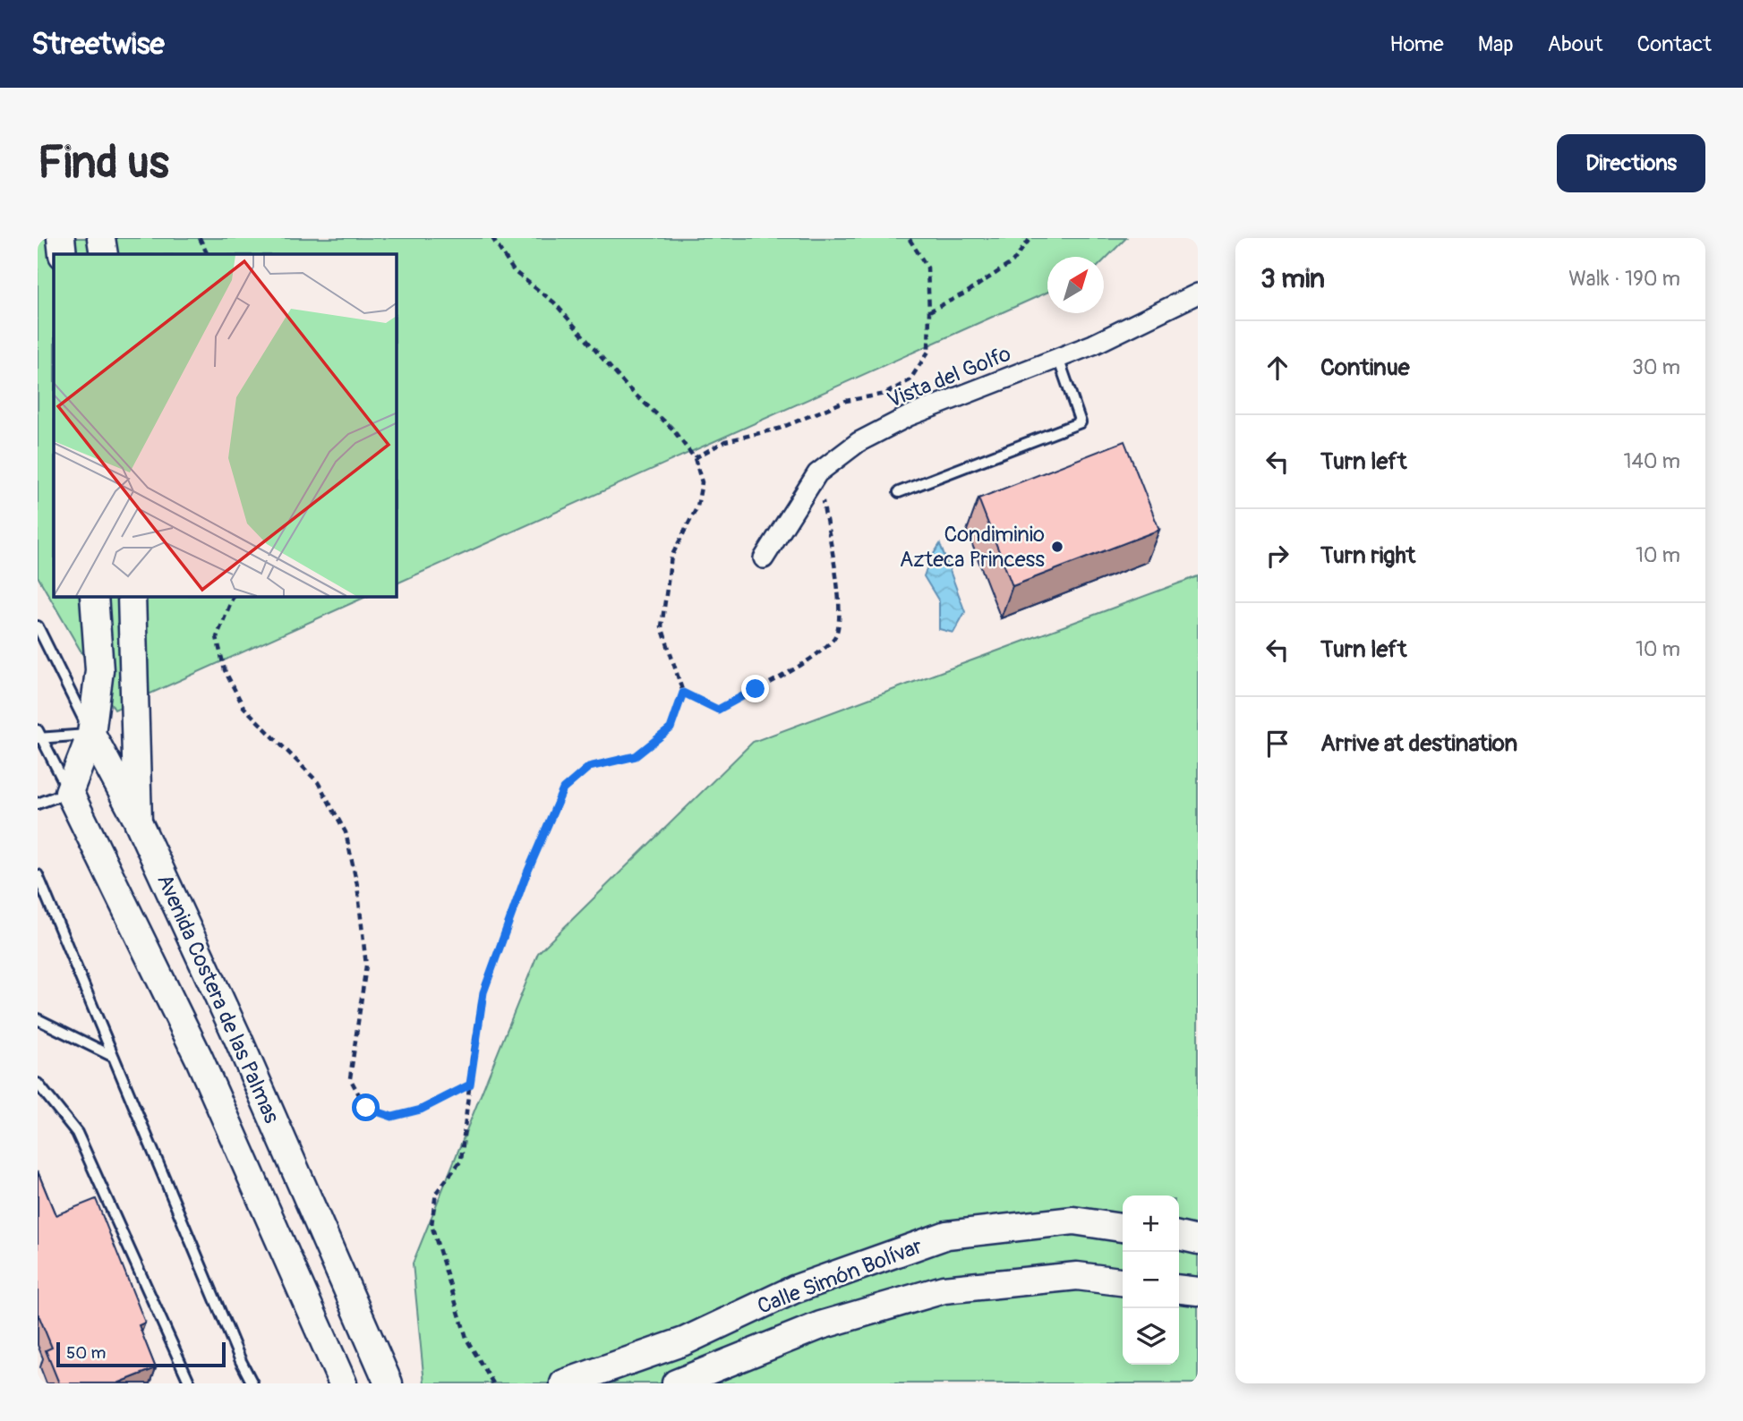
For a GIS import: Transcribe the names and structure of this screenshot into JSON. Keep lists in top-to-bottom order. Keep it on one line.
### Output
{"streets":{"main road":["Avenida Costera de las Palmas","Calle Simón Bolívar"],"street":["Vista del Golfo"]},"places":["Condiminio Azteca Princess"],"scale_bar":"50 m","north":"top right","page":{"header":"Streetwise","nav":["Home","Map","About","Contact"],"buttons":"Directions","title":"Find us","heading":["3 min","Walk · 190 m"],"list":[["Continue","30 m"],["Turn left","140 m"],["Turn right","10 m"],["Turn left","10 m"],"Arrive at destination"],"map_buttons":["+","−"],"scale":"50 m"}}
